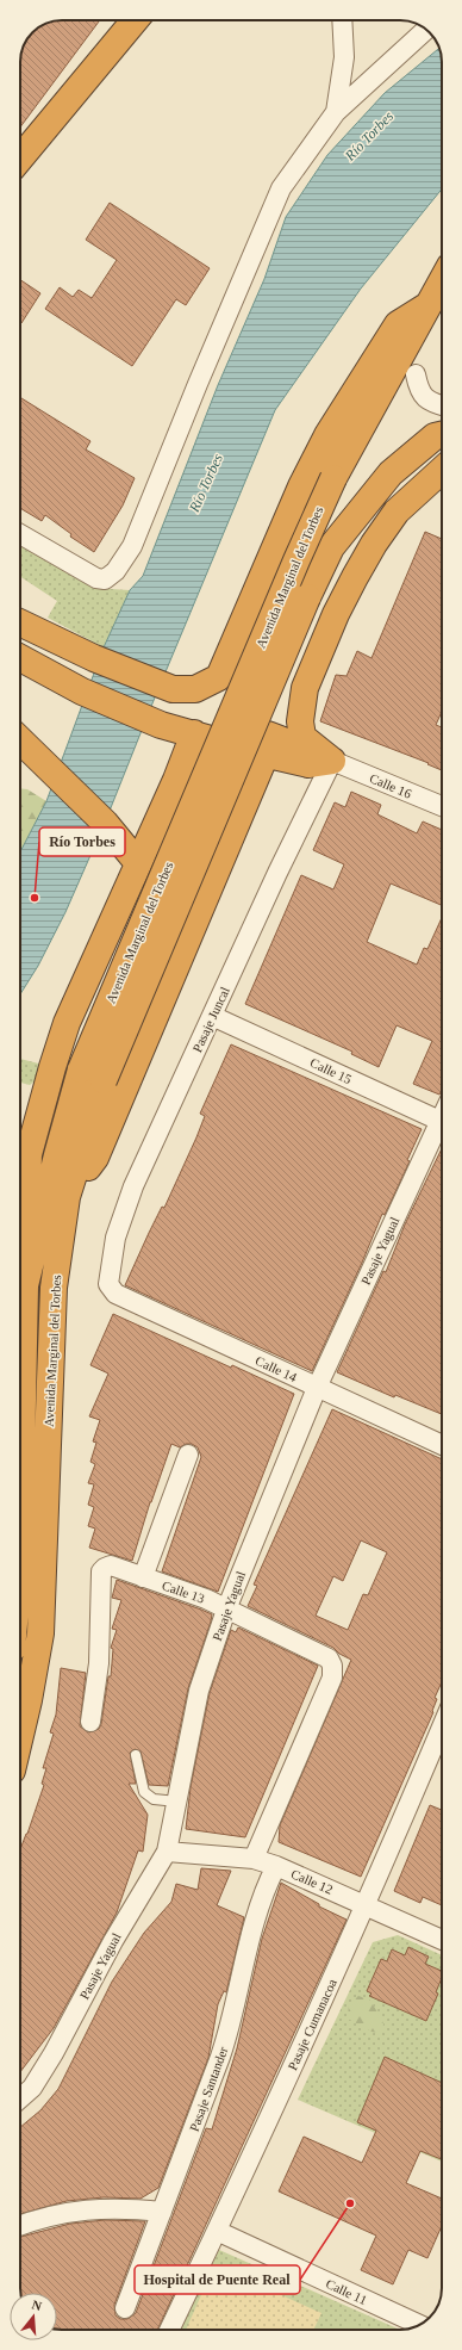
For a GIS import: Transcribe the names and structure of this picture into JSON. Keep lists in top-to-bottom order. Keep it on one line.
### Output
{"streets":{"highway":["Avenida Marginal del Torbes"],"street":["Calle 16","Pasaje Juncal","Calle 15","Pasaje Yagual","Calle 14","Calle 13","Calle 12","Pasaje Cumanacoa","Pasaje Santander","Calle 11"]},"crossings":[["Calle 16","Pasaje Juncal"],["Pasaje Juncal","Calle 15"],["Pasaje Juncal","Calle 14"],["Pasaje Yagual","Calle 14"],["Pasaje Yagual","Calle 13"],["Pasaje Yagual","Calle 12"],["Calle 13","Calle 12"],["Calle 12","Pasaje Cumanacoa"],["Calle 12","Pasaje Santander"],["Pasaje Cumanacoa","Calle 11"]],"water":["Río Torbes"],"places":["Río Torbes","Hospital de Puente Real"],"north":"top"}
